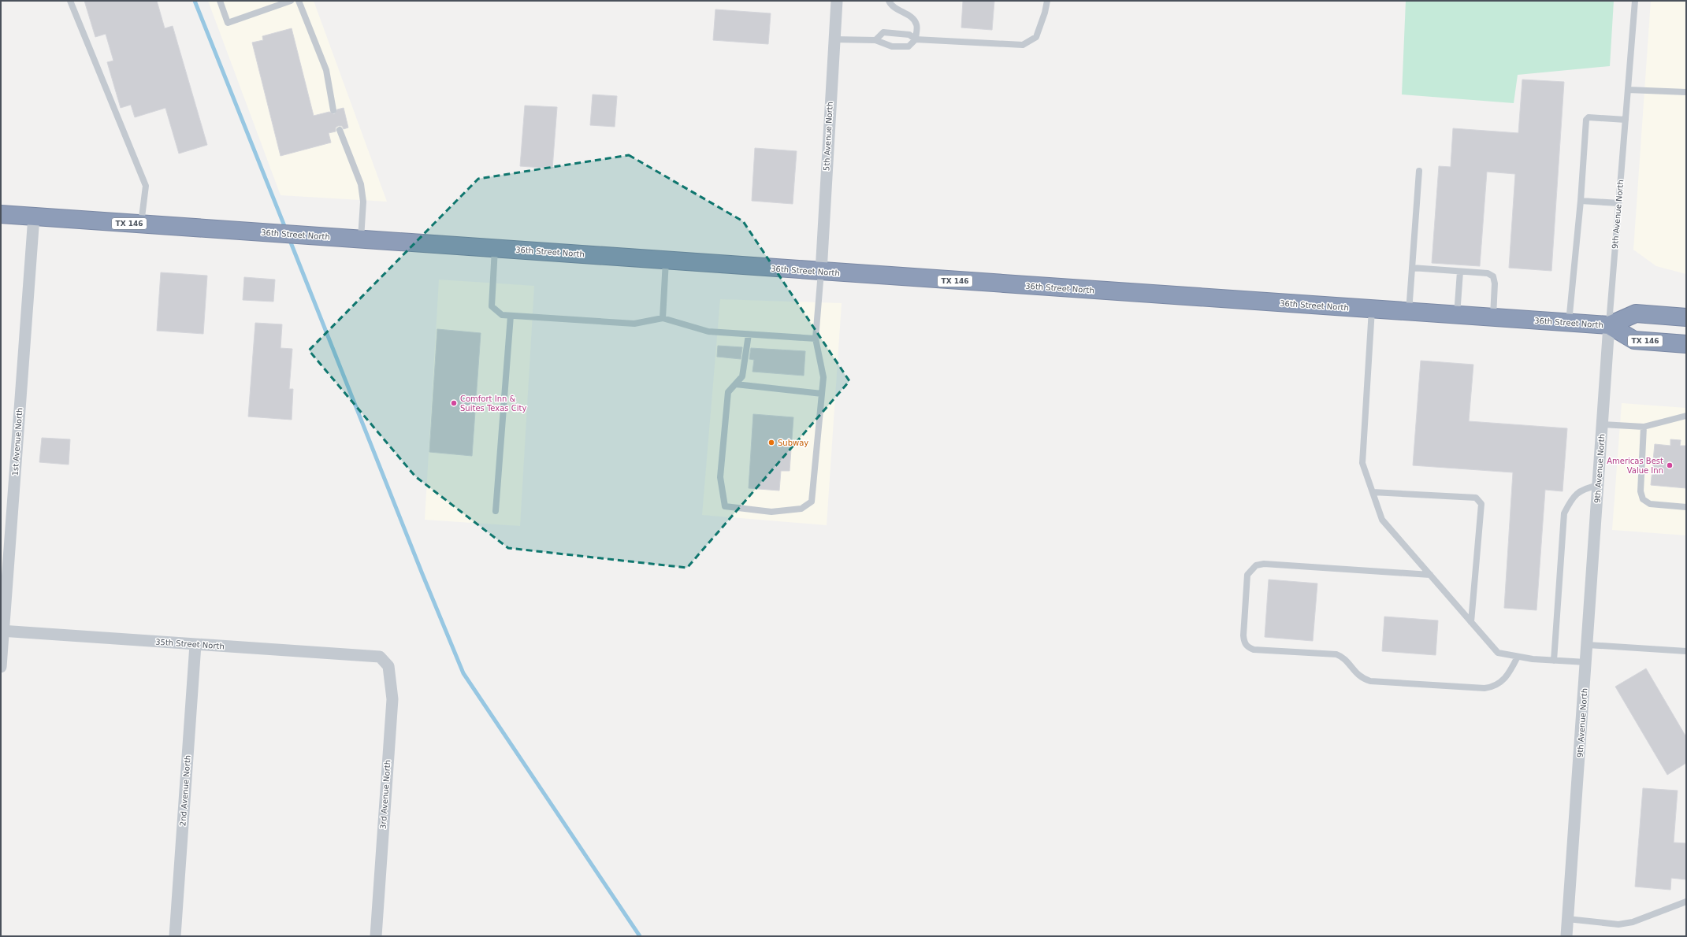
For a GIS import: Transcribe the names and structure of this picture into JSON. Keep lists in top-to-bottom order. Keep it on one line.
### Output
{"streets":{"highway":["TX 146","36th Street North"],"street":["5th Avenue North","9th Avenue North","1st Avenue North","35th Street North","2nd Avenue North","3rd Avenue North"]},"crossings":[["5th Avenue North","36th Street North"],["9th Avenue North","TX 146"],["9th Avenue North","36th Street North"],["TX 146","36th Street North"],["36th Street North","1st Avenue North"],["1st Avenue North","35th Street North"],["35th Street North","2nd Avenue North"],["35th Street North","3rd Avenue North"]],"places":["Comfort Inn & Suites Texas City","Subway","Americas Best Value Inn"]}
